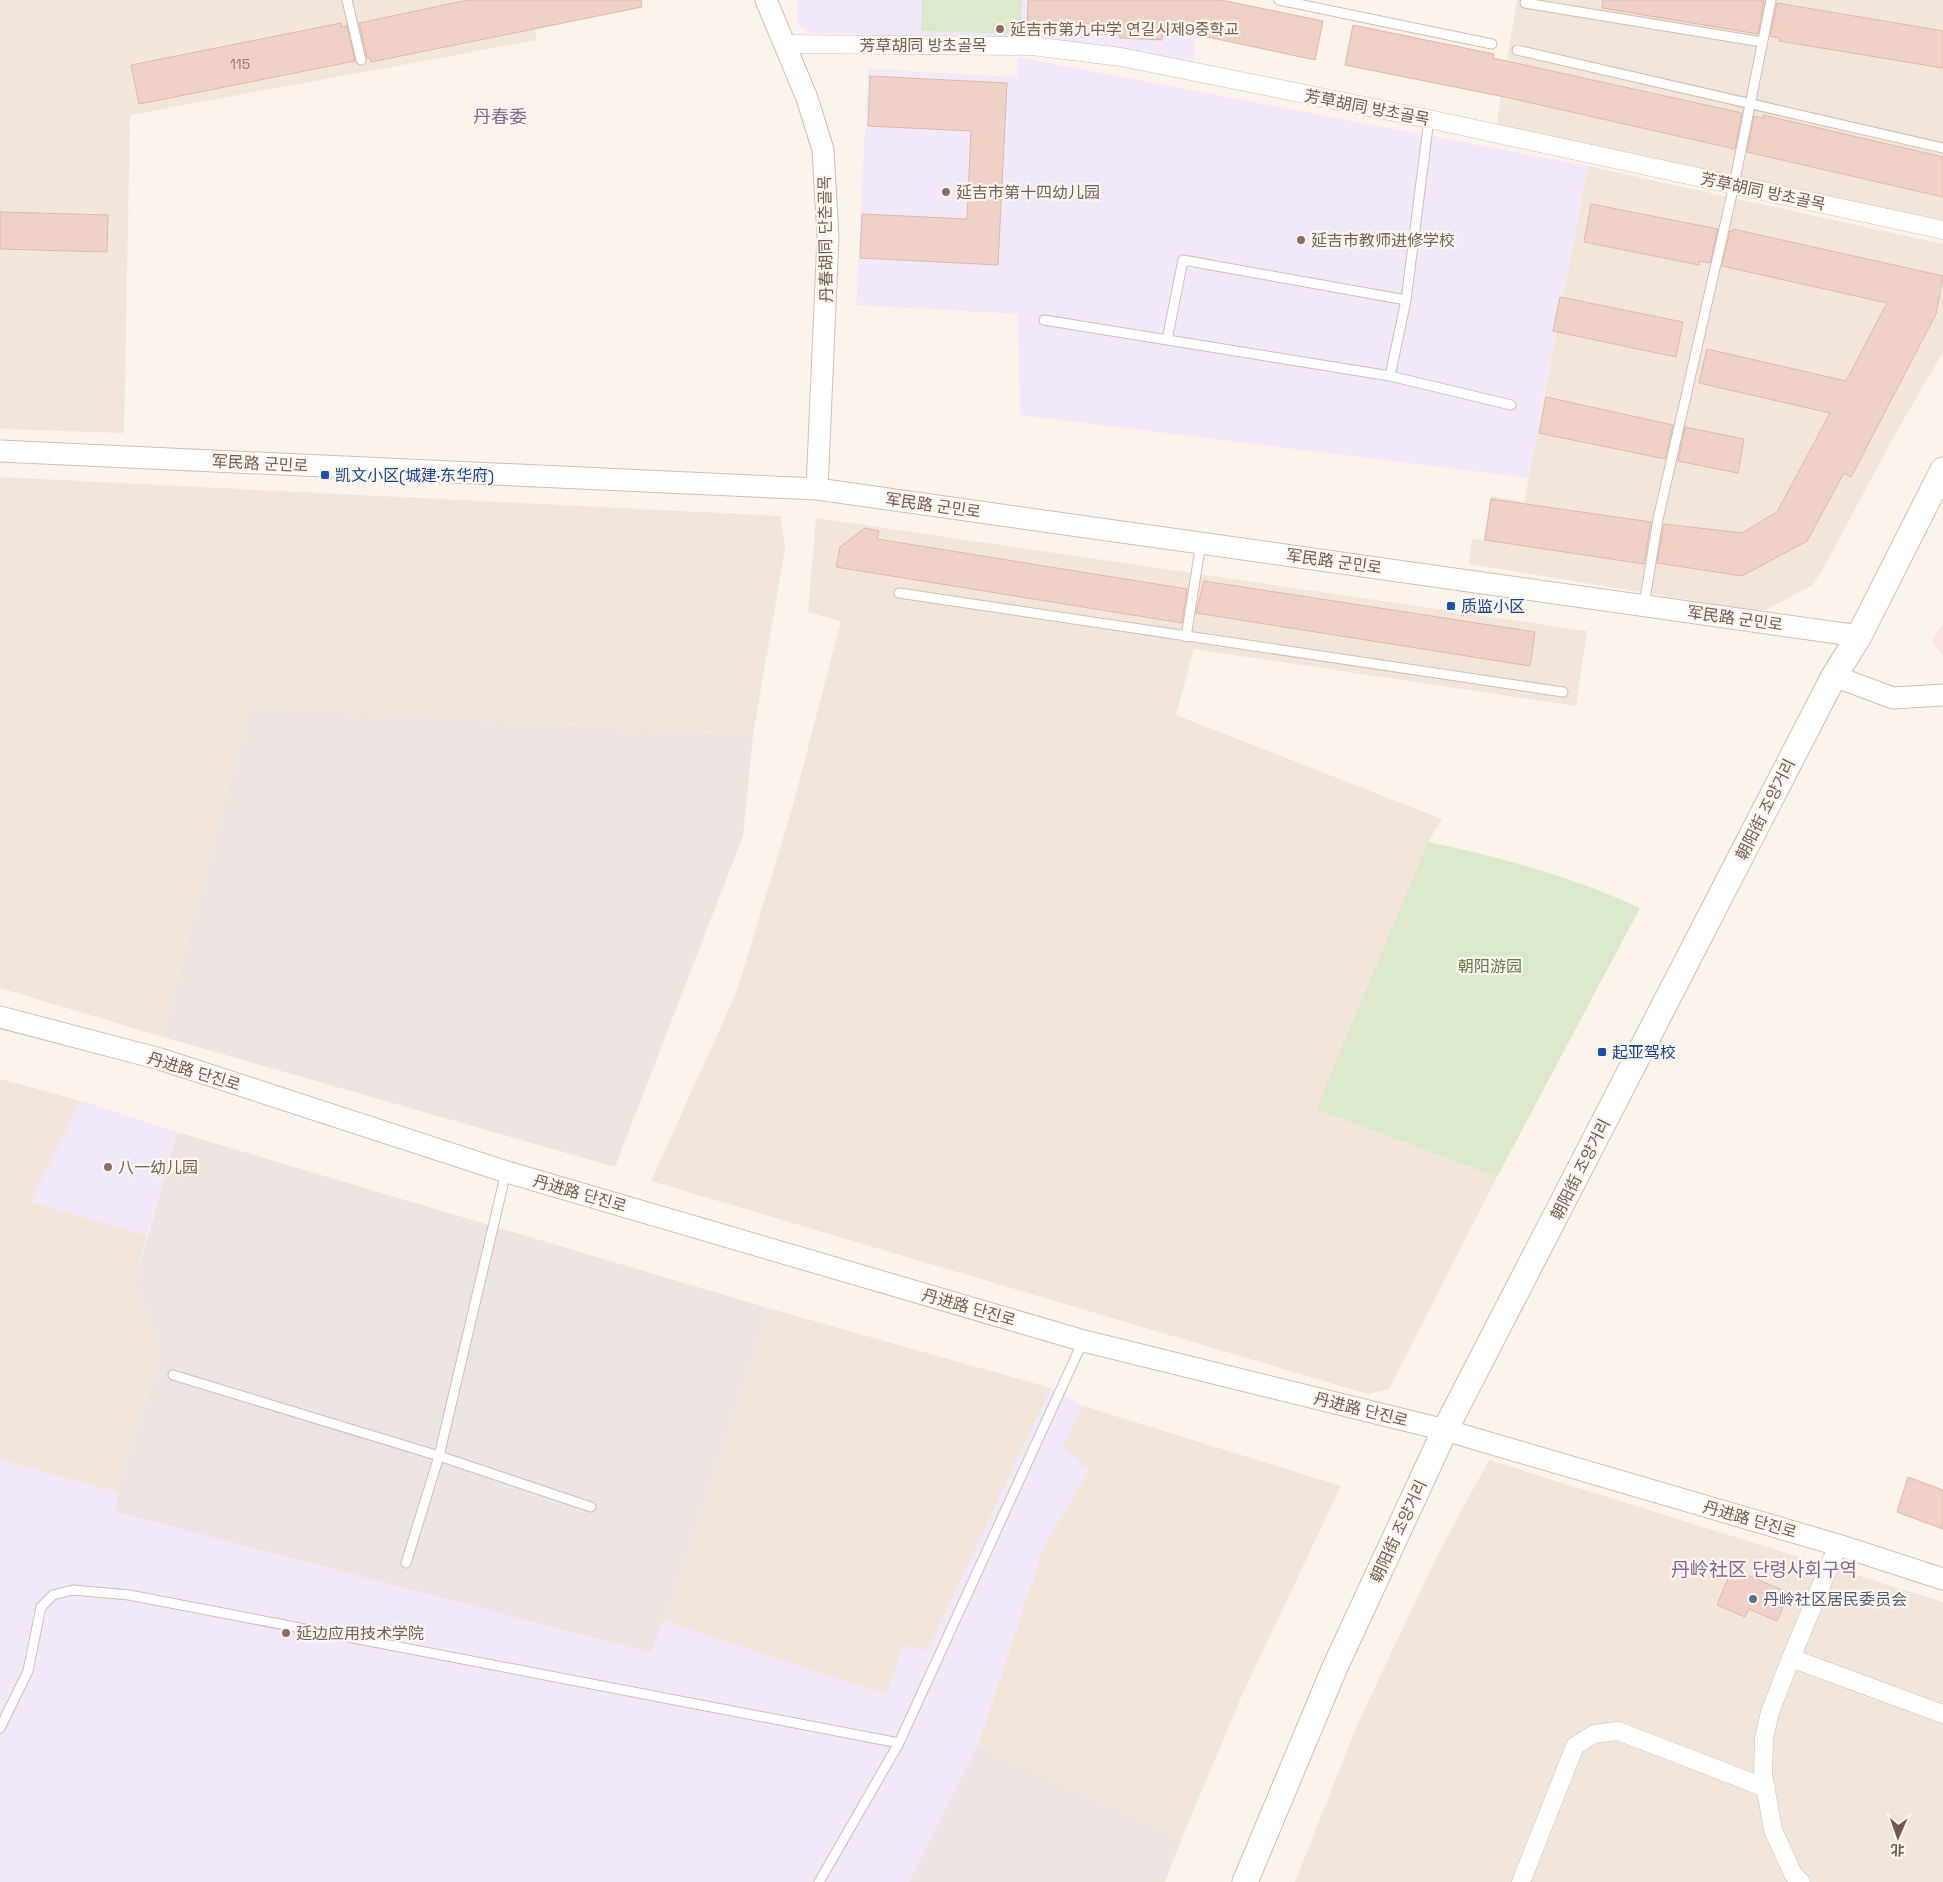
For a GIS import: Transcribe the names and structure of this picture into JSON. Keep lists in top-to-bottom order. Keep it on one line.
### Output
{"streets":{"main road":["朝阳街 조양거리"],"street":["芳草胡同 방초골목","丹春胡同 단춘골목","军民路 군민로","丹进路 단진로"]},"crossings":[["芳草胡同 방초골목","丹春胡同 단춘골목"],["丹春胡同 단춘골목","军民路 군민로"],["军民路 군민로","朝阳街 조양거리"],["朝阳街 조양거리","丹进路 단진로"]],"districts":["丹春委","丹岭社区 단령사회구역"],"parks":["朝阳游园"],"places":{"other":["延吉市第九中学 연길시제9중학교","延吉市第十四幼儿园","延吉市教师进修学校","八一幼儿园","丹岭社区居民委员会","延边应用技术学院"],"transit":["凯文小区(城建·东华府)","质监小区","起亚驾校"]},"house_numbers":["115"],"north":"bottom"}
